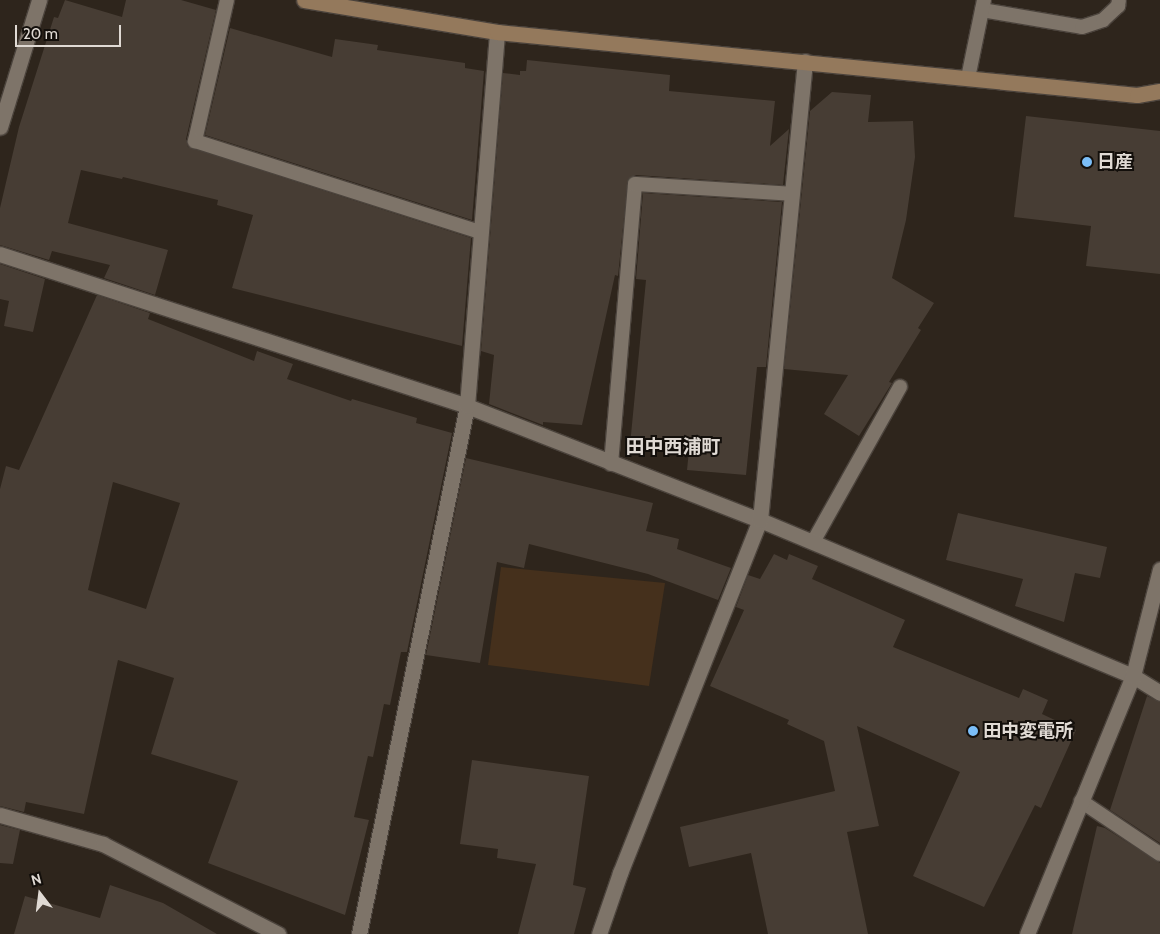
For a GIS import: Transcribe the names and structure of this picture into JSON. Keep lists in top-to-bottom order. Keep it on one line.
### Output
{"districts":["田中西浦町"],"places":["日産","田中変電所"],"scale_bar":"20 m","north":"top"}
